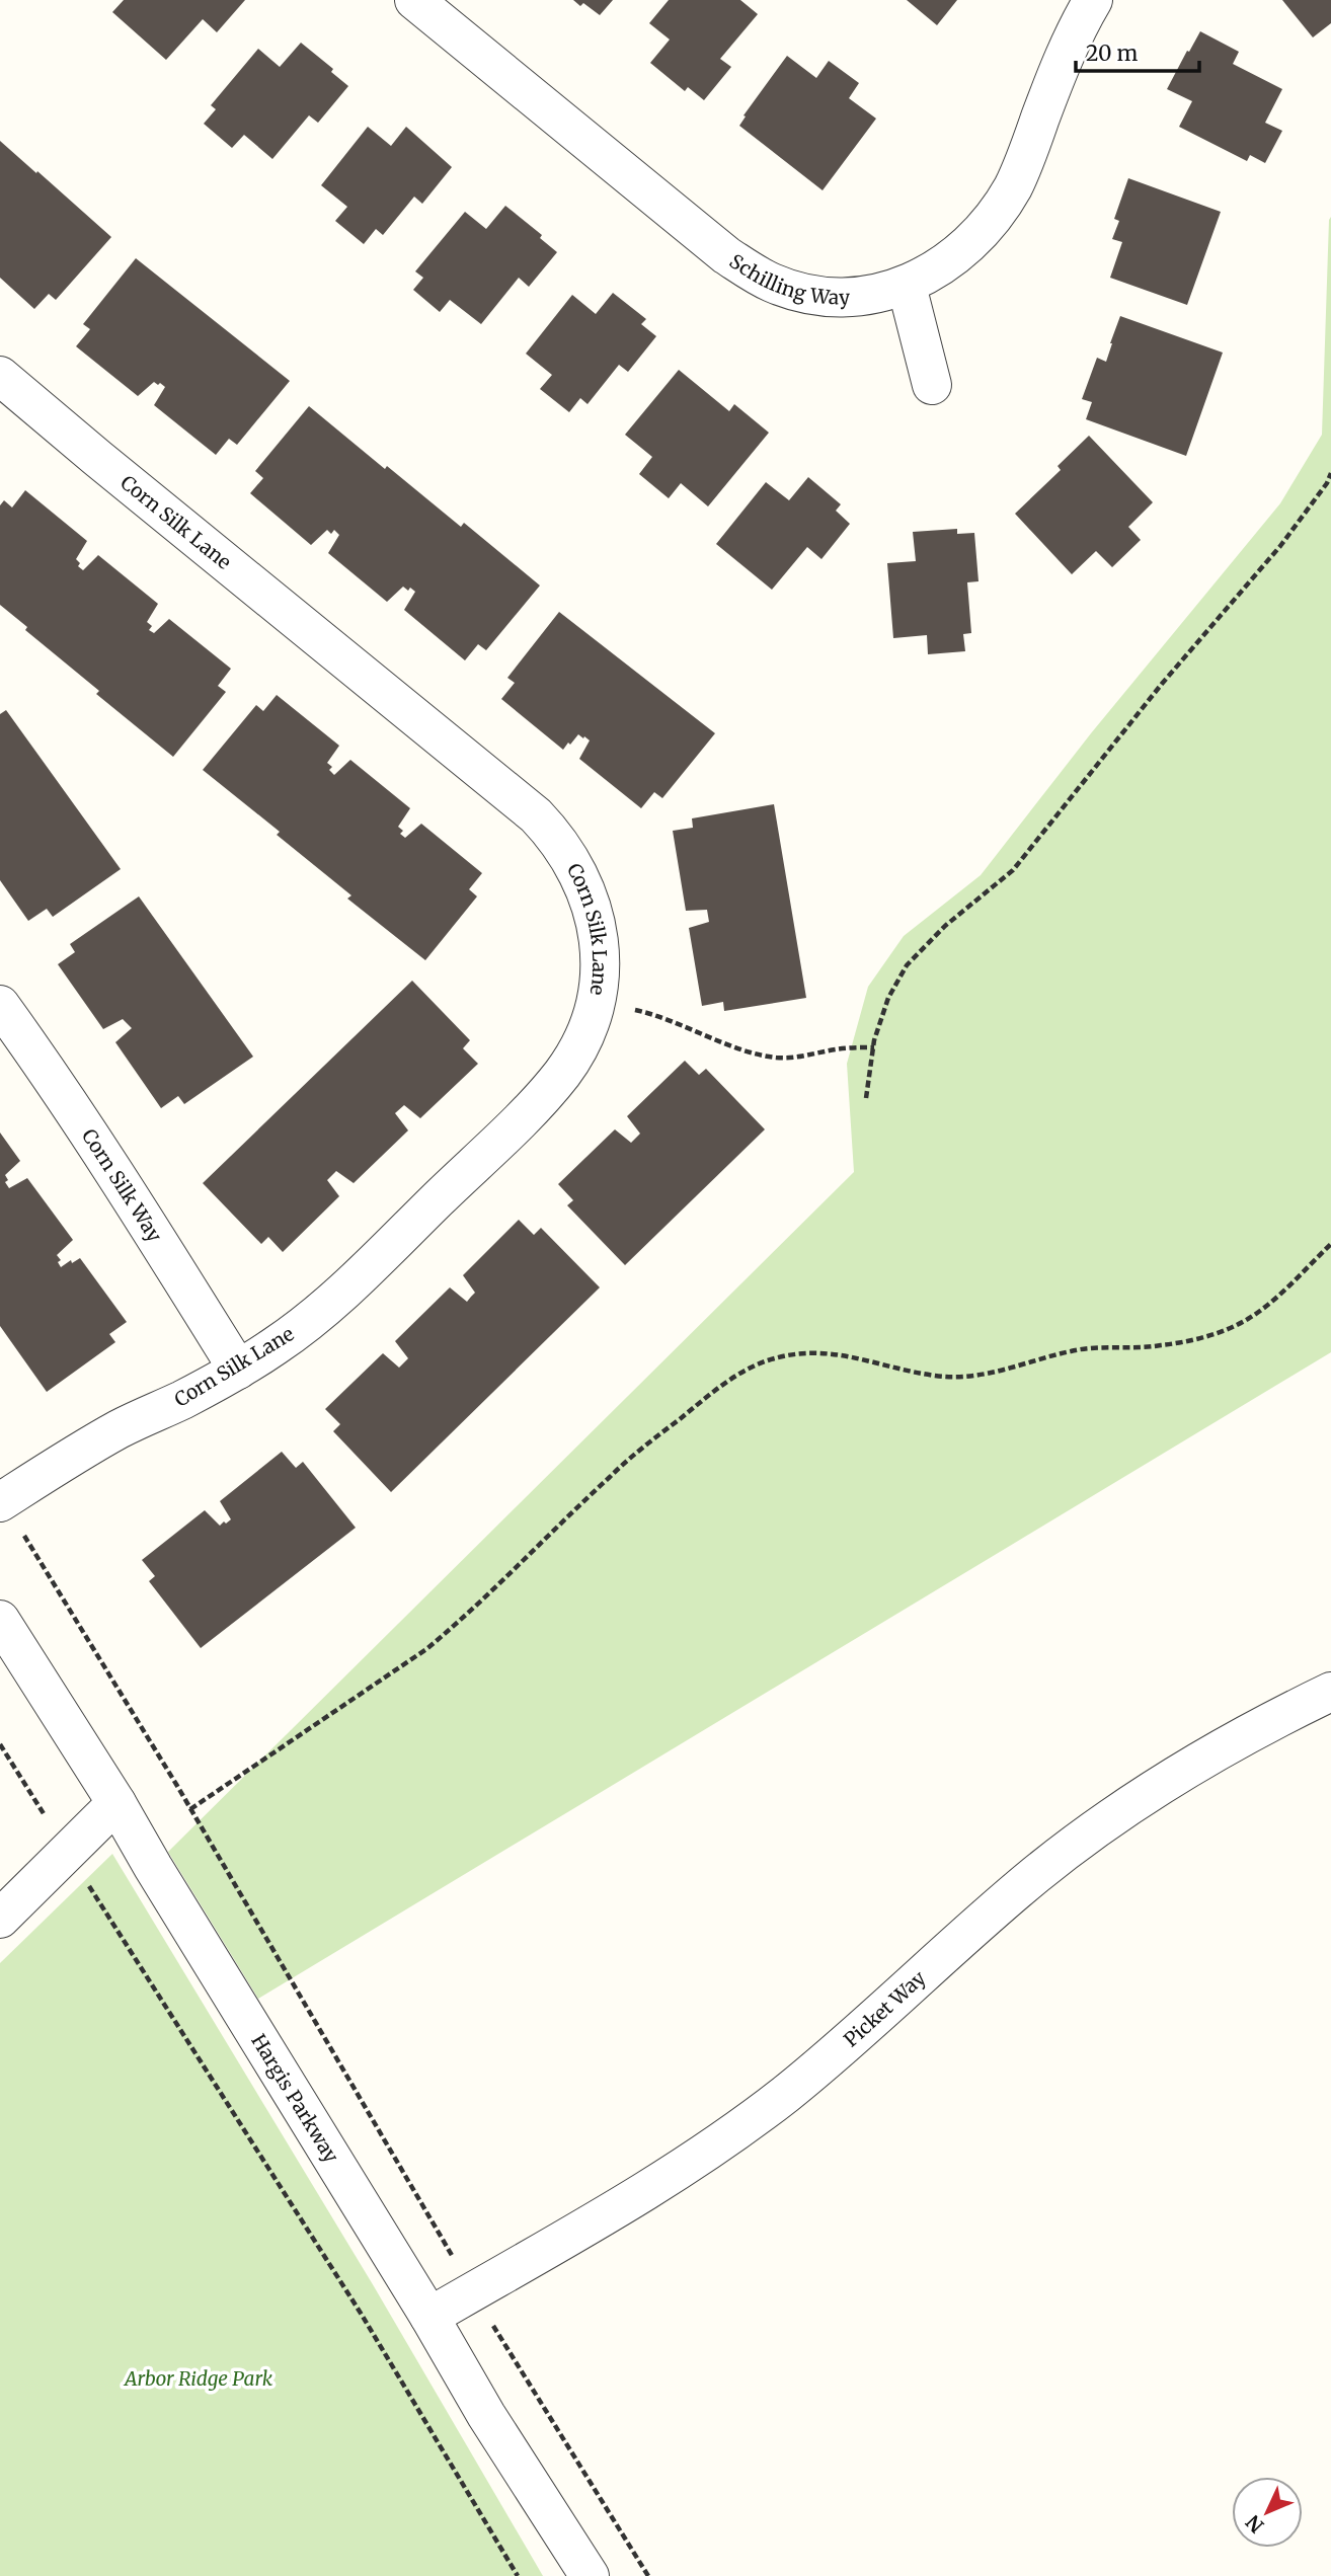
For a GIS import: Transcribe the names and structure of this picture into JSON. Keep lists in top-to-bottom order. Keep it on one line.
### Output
{"streets":{"street":["Schilling Way","Corn Silk Lane","Corn Silk Way","Picket Way","Hargis Parkway"]},"crossings":[["Corn Silk Lane","Corn Silk Way"],["Picket Way","Hargis Parkway"]],"parks":["Arbor Ridge Park"],"scale_bar":"20 m","north":"bottom left"}
